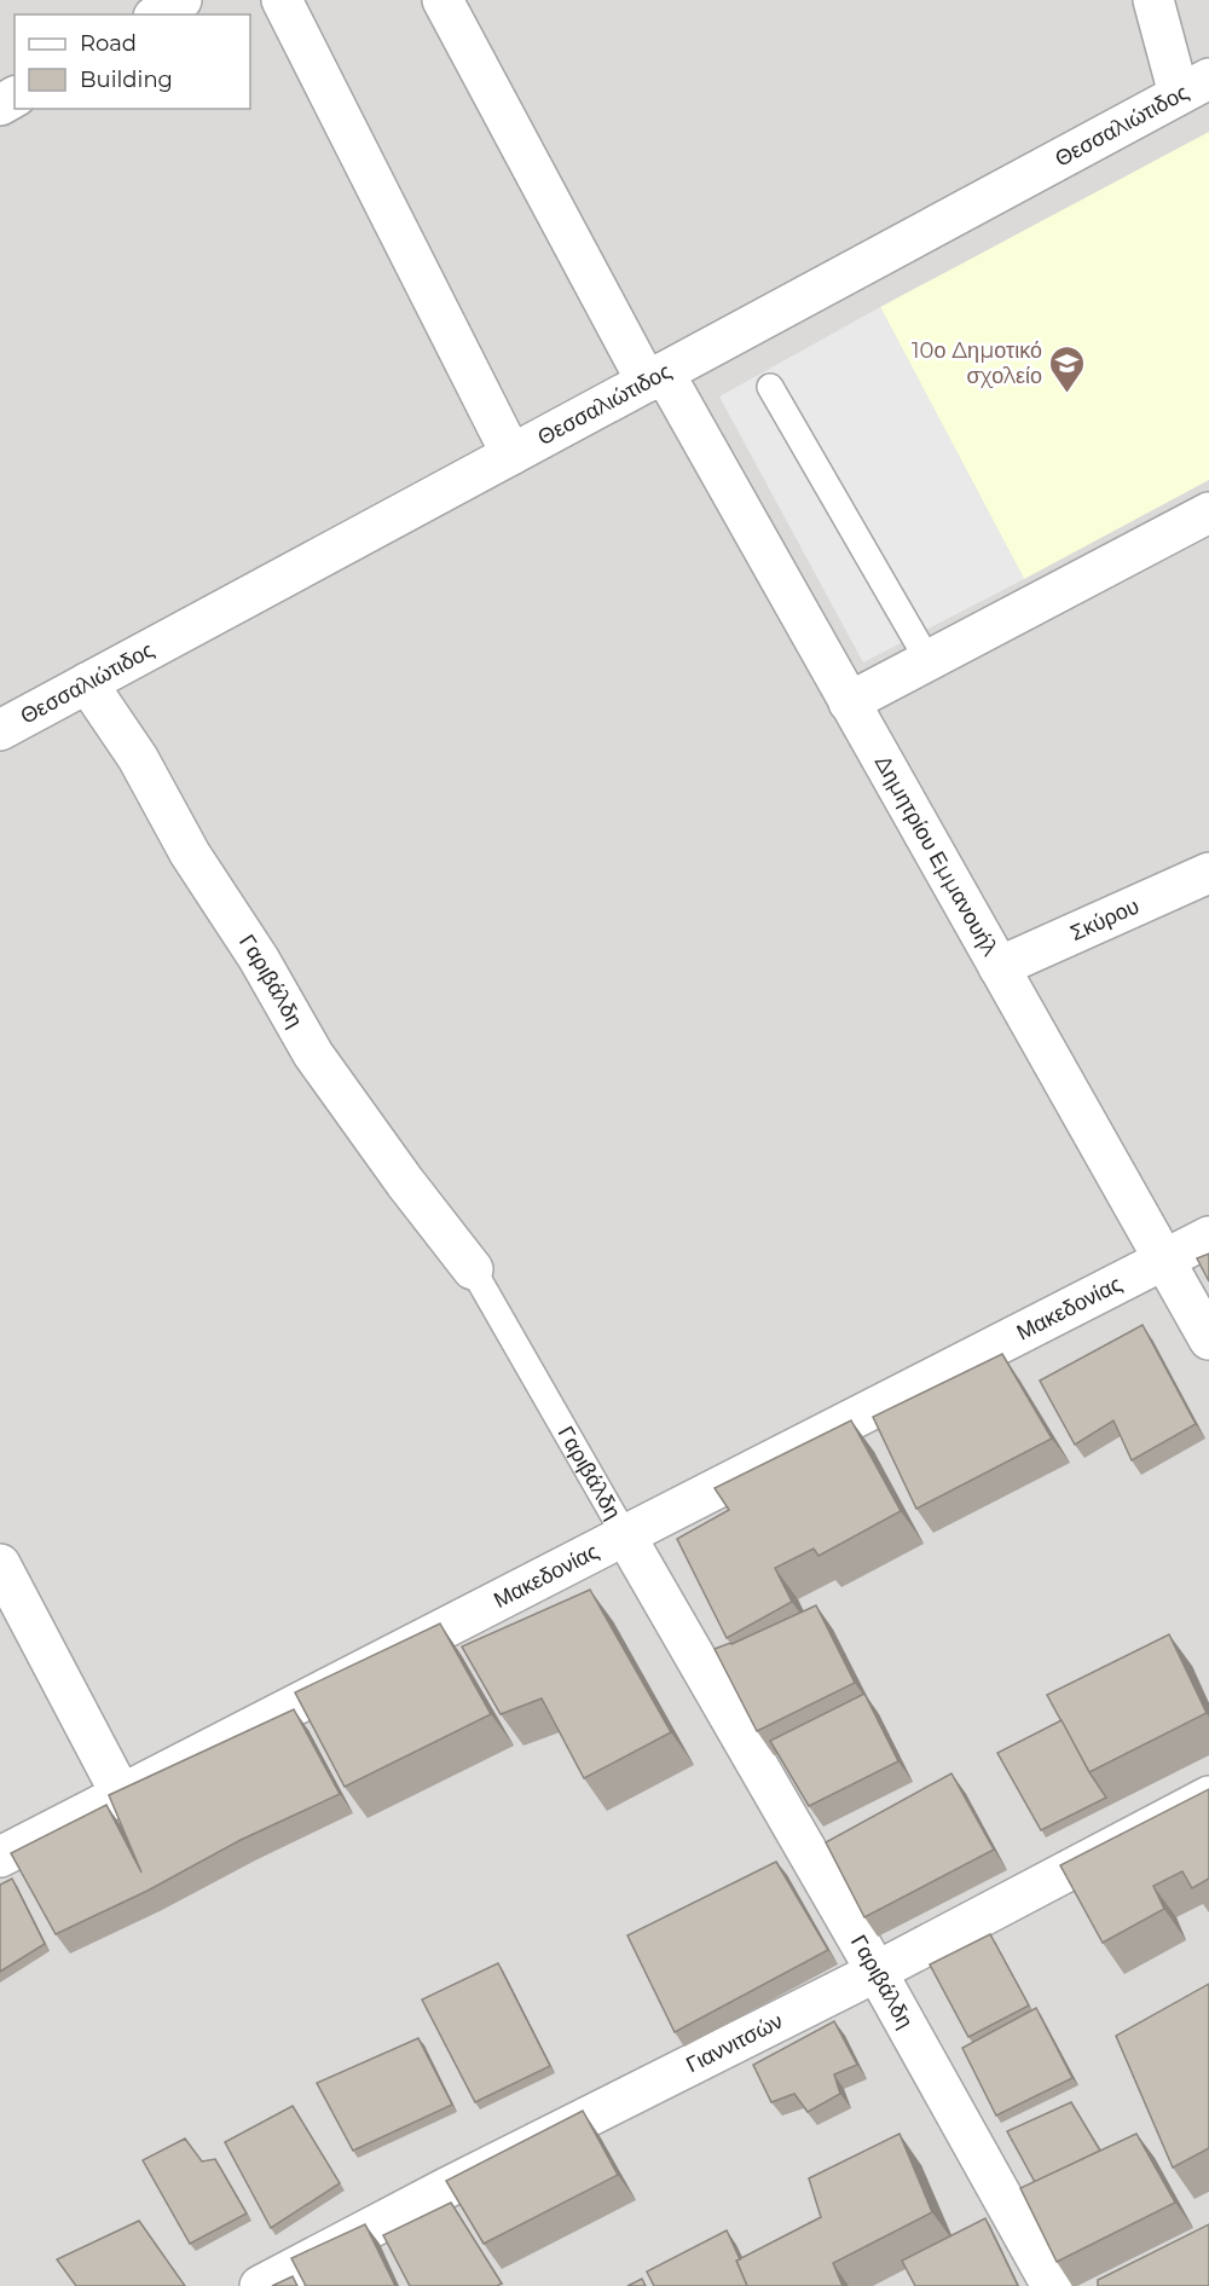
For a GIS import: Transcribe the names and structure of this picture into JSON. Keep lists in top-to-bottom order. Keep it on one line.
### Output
{"streets":{"street":["Θεσσαλιώτιδος","Δημητρίου Εμμανουήλ","Σκύρου","Γαριβάλδη","Μακεδονίας","Γιαννιτσών"]},"crossings":[["Θεσσαλιώτιδος","Δημητρίου Εμμανουήλ"],["Θεσσαλιώτιδος","Γαριβάλδη"],["Δημητρίου Εμμανουήλ","Σκύρου"],["Δημητρίου Εμμανουήλ","Μακεδονίας"],["Γαριβάλδη","Μακεδονίας"],["Γαριβάλδη","Γιαννιτσών"]],"places":{"school or university":["10ο Δημοτικό σχολείο"]},"legend":["Road","Building"]}
